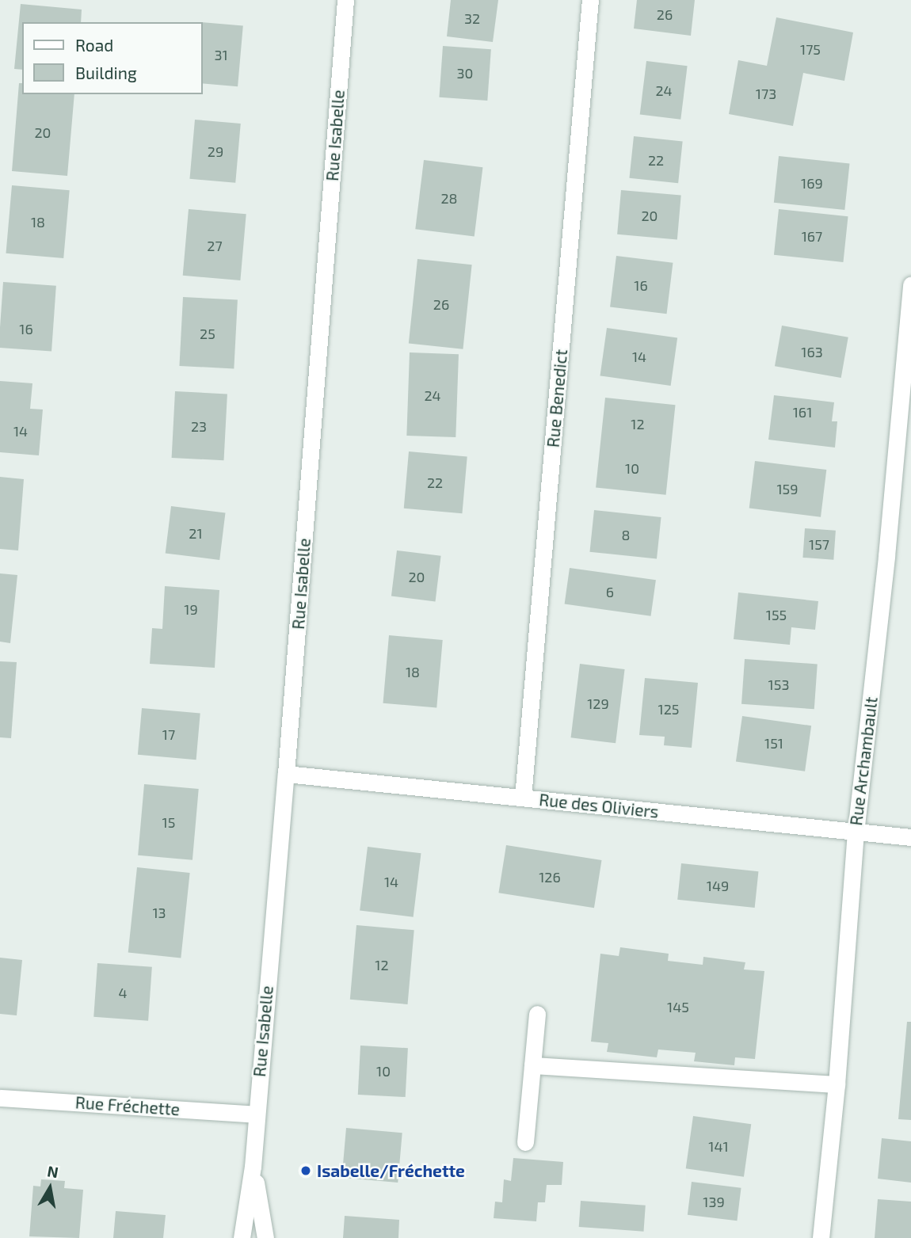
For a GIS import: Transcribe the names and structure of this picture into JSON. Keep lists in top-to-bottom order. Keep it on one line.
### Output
{"streets":{"street":["Rue Isabelle","Rue Benedict","Rue Archambault","Rue des Oliviers","Rue Fréchette"]},"crossings":[["Rue Isabelle","Rue des Oliviers"],["Rue Isabelle","Rue Fréchette"],["Rue Benedict","Rue des Oliviers"],["Rue Archambault","Rue des Oliviers"]],"places":["Isabelle/Fréchette"],"house_numbers":["26","32","175","31","30","24","173","20","29","22","169","28","20","18","167","27","16","26","16","25","163","14","24","161","12","23","14","10","22","159","21","8","157","20","6","19","155","18","153","129","125","17","151","15","126","14","149","13","12","4","145","10","141","139"],"legend":["Road","Building"],"north":"top"}
